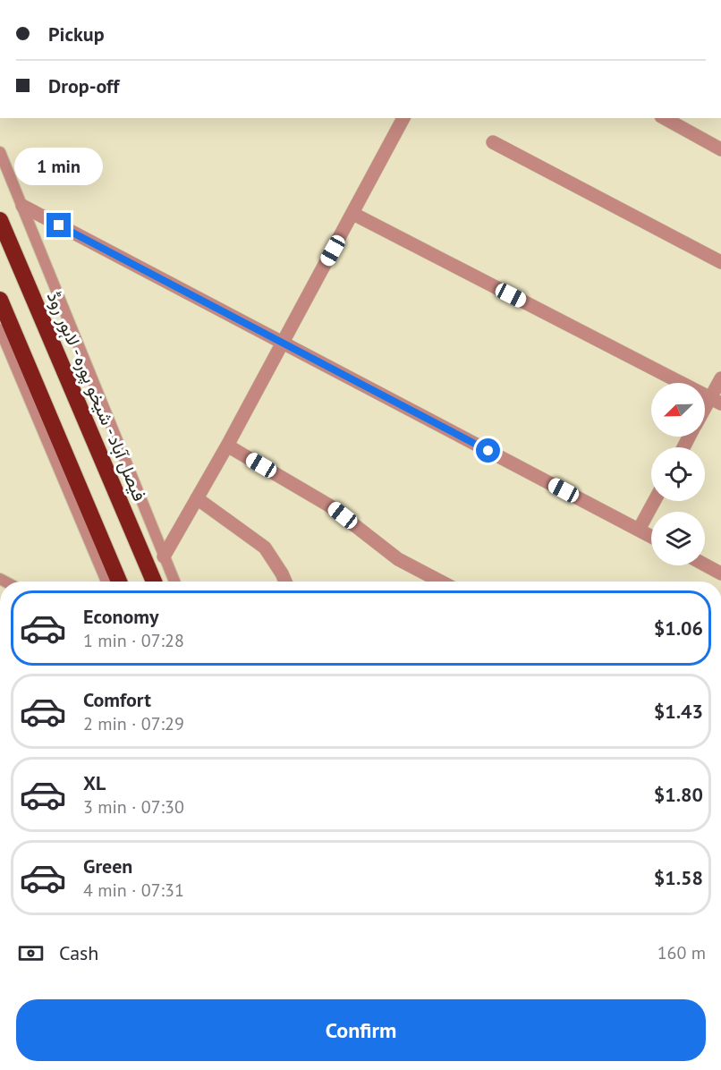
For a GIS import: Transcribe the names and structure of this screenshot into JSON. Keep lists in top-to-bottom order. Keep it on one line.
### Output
{"streets":{"highway":["فیصل آباد - شیخو پورہ - لاہور روڈ"]},"north":"bottom left","page":{"banner":["Pickup","Drop-off"],"bubble":"1 min","list":[{"name":"Economy","note":"1 min · 07:28","value":"$1.06"},{"name":"Comfort","note":"2 min · 07:29","value":"$1.43"},{"name":"XL","note":"3 min · 07:30","value":"$1.80"},{"name":"Green","note":"4 min · 07:31","value":"$1.58"}],"pay":["Cash","160 m"],"buttons":"Confirm"}}
